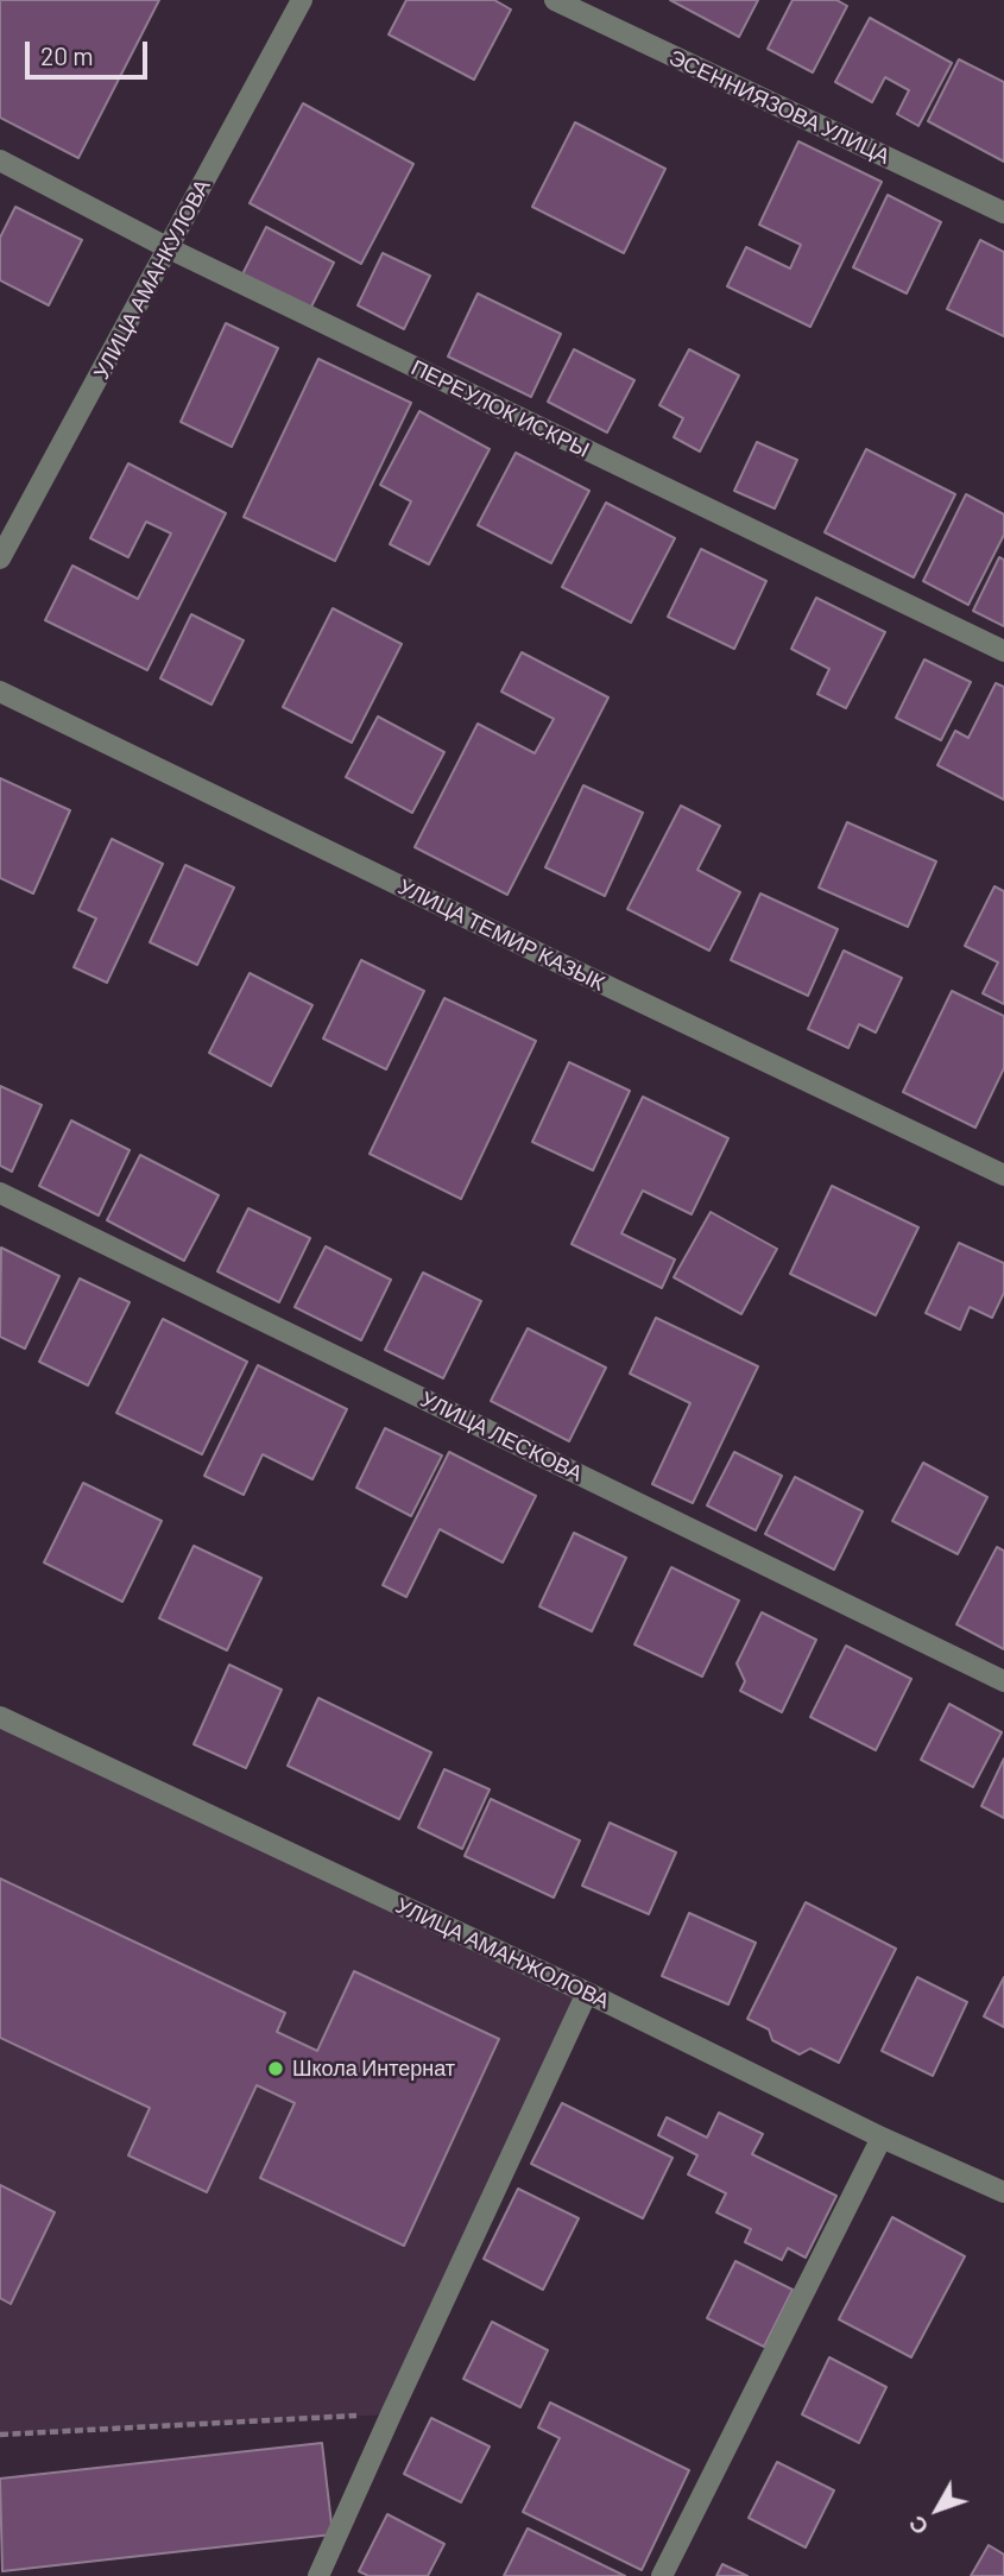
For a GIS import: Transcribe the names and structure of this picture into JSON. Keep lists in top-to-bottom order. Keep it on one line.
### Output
{"streets":{"street":["ЭСЕННИЯЗОВА УЛИЦА","УЛИЦА АМАНКУЛОВА","ПЕРЕУЛОК ИСКРЫ","УЛИЦА ТЕМИР КАЗЫК","УЛИЦА ЛЕСКОВА","УЛИЦА АМАНЖОЛОВА"]},"crossings":[["УЛИЦА АМАНКУЛОВА","ПЕРЕУЛОК ИСКРЫ"]],"places":["Школа Интернат"],"scale_bar":"20 m","north":"bottom left"}
